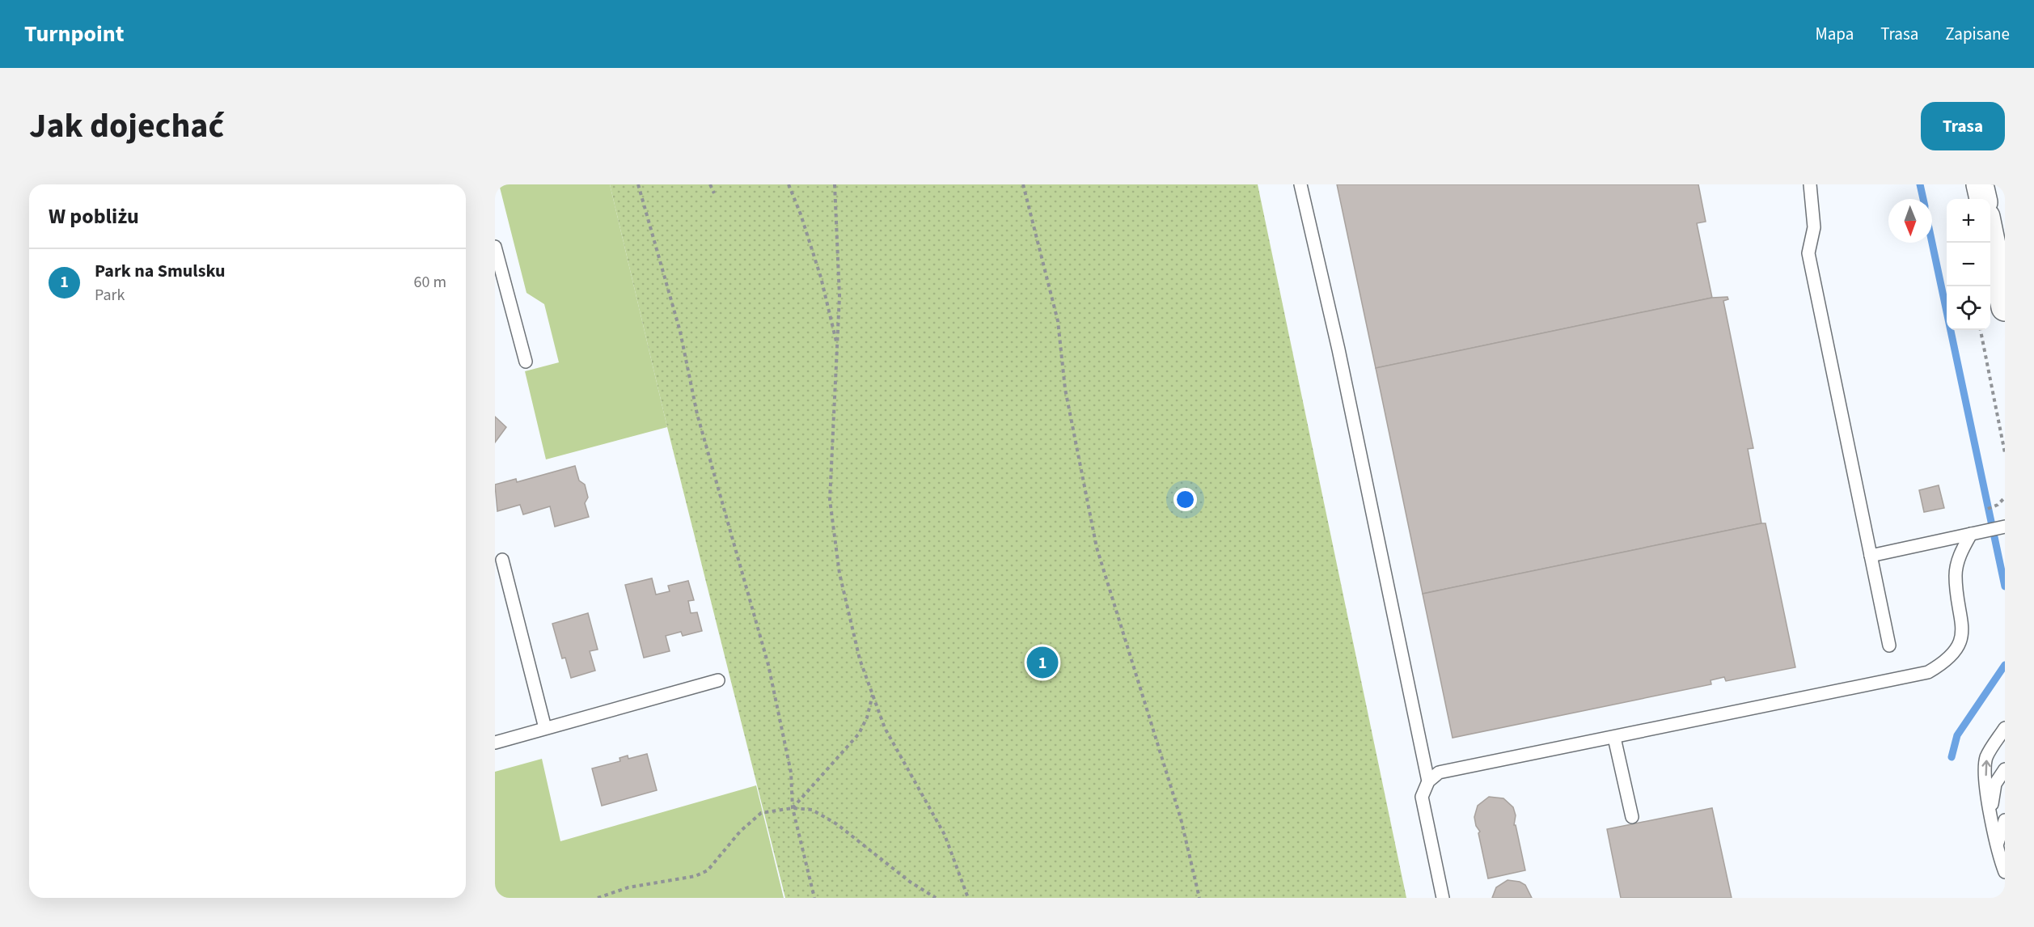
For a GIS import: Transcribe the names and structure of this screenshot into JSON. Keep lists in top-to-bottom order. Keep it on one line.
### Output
{"north":"bottom","page":{"header":"Turnpoint","nav":["Mapa","Trasa","Zapisane"],"title":"Jak dojechać","buttons":"Trasa","heading":"W pobliżu","map_buttons":["+","−"],"list":[{"mark":"1","name":"Park na Smulsku","note":"Park","value":"60 m"}],"pins":"1"}}
